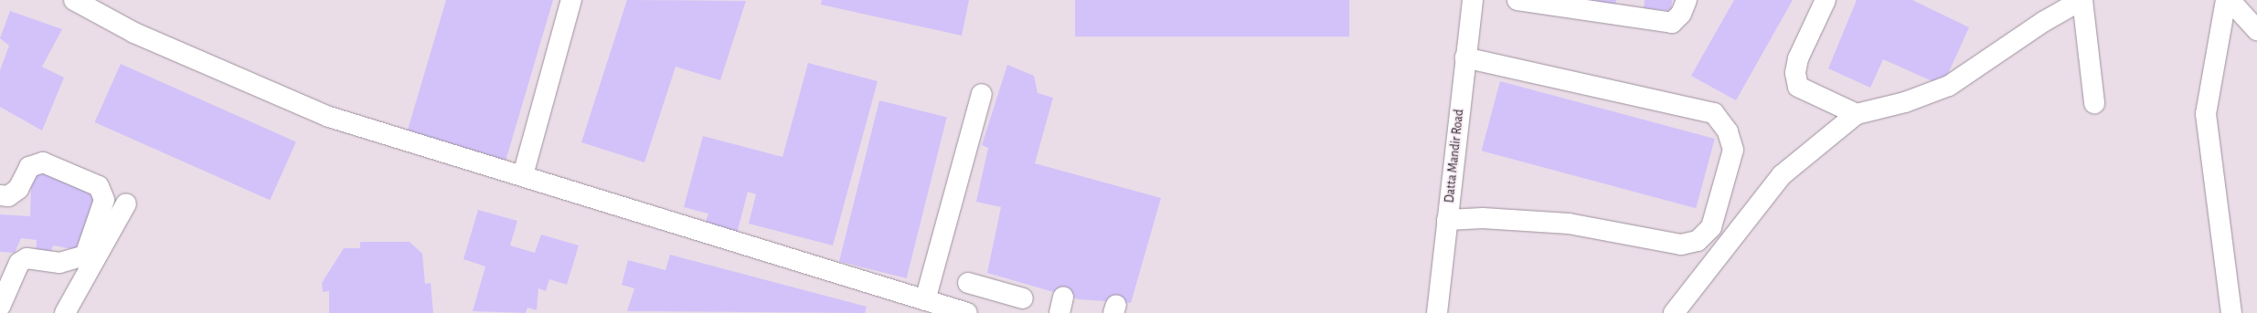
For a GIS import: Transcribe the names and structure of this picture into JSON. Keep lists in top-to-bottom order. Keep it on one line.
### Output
{"streets":{"street":["Datta Mandir Road"]}}
